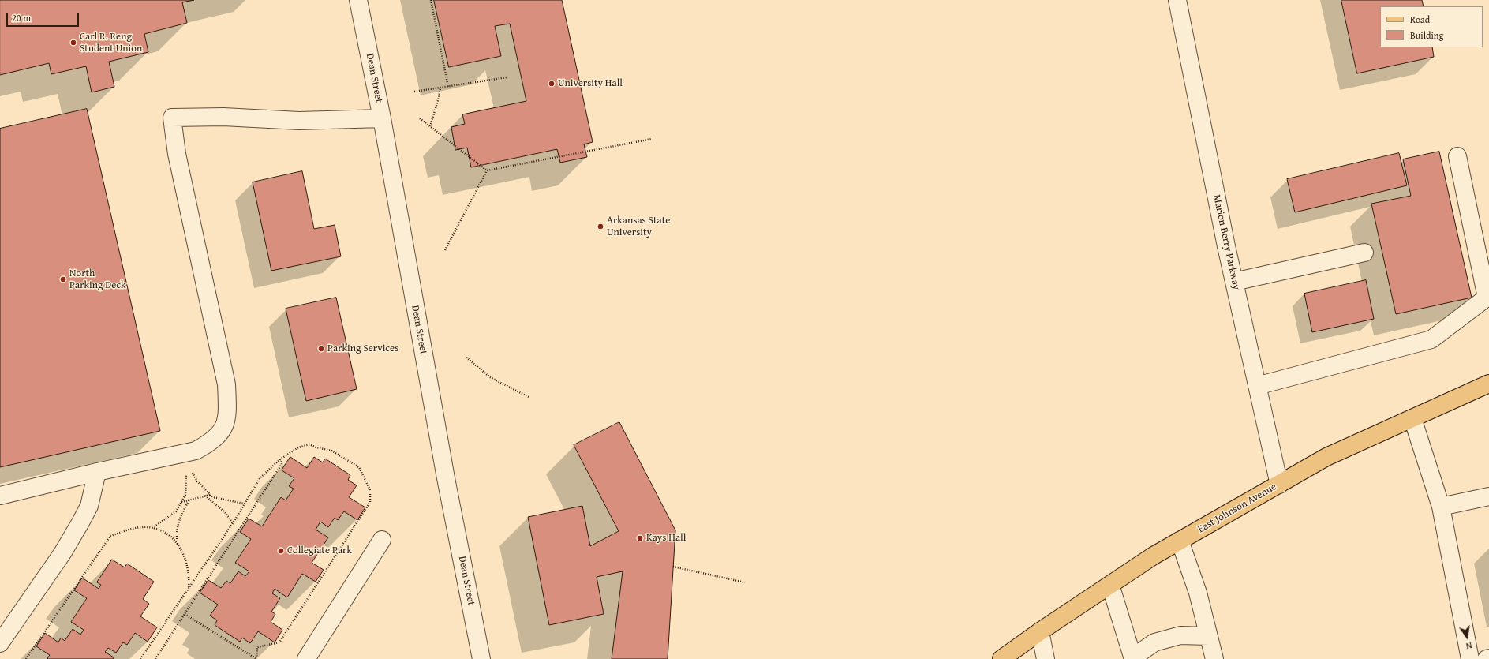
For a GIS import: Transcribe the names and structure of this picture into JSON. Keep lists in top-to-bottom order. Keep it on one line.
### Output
{"streets":{"main road":["East Johnson Avenue"],"street":["Dean Street","Marion Berry Parkway"]},"crossings":[["Marion Berry Parkway","East Johnson Avenue"]],"places":["Carl R. Reng Student Union","University Hall","Arkansas State University","North Parking Deck","Parking Services","Kays Hall","Collegiate Park"],"legend":["Road","Building"],"scale_bar":"20 m","north":"bottom"}
